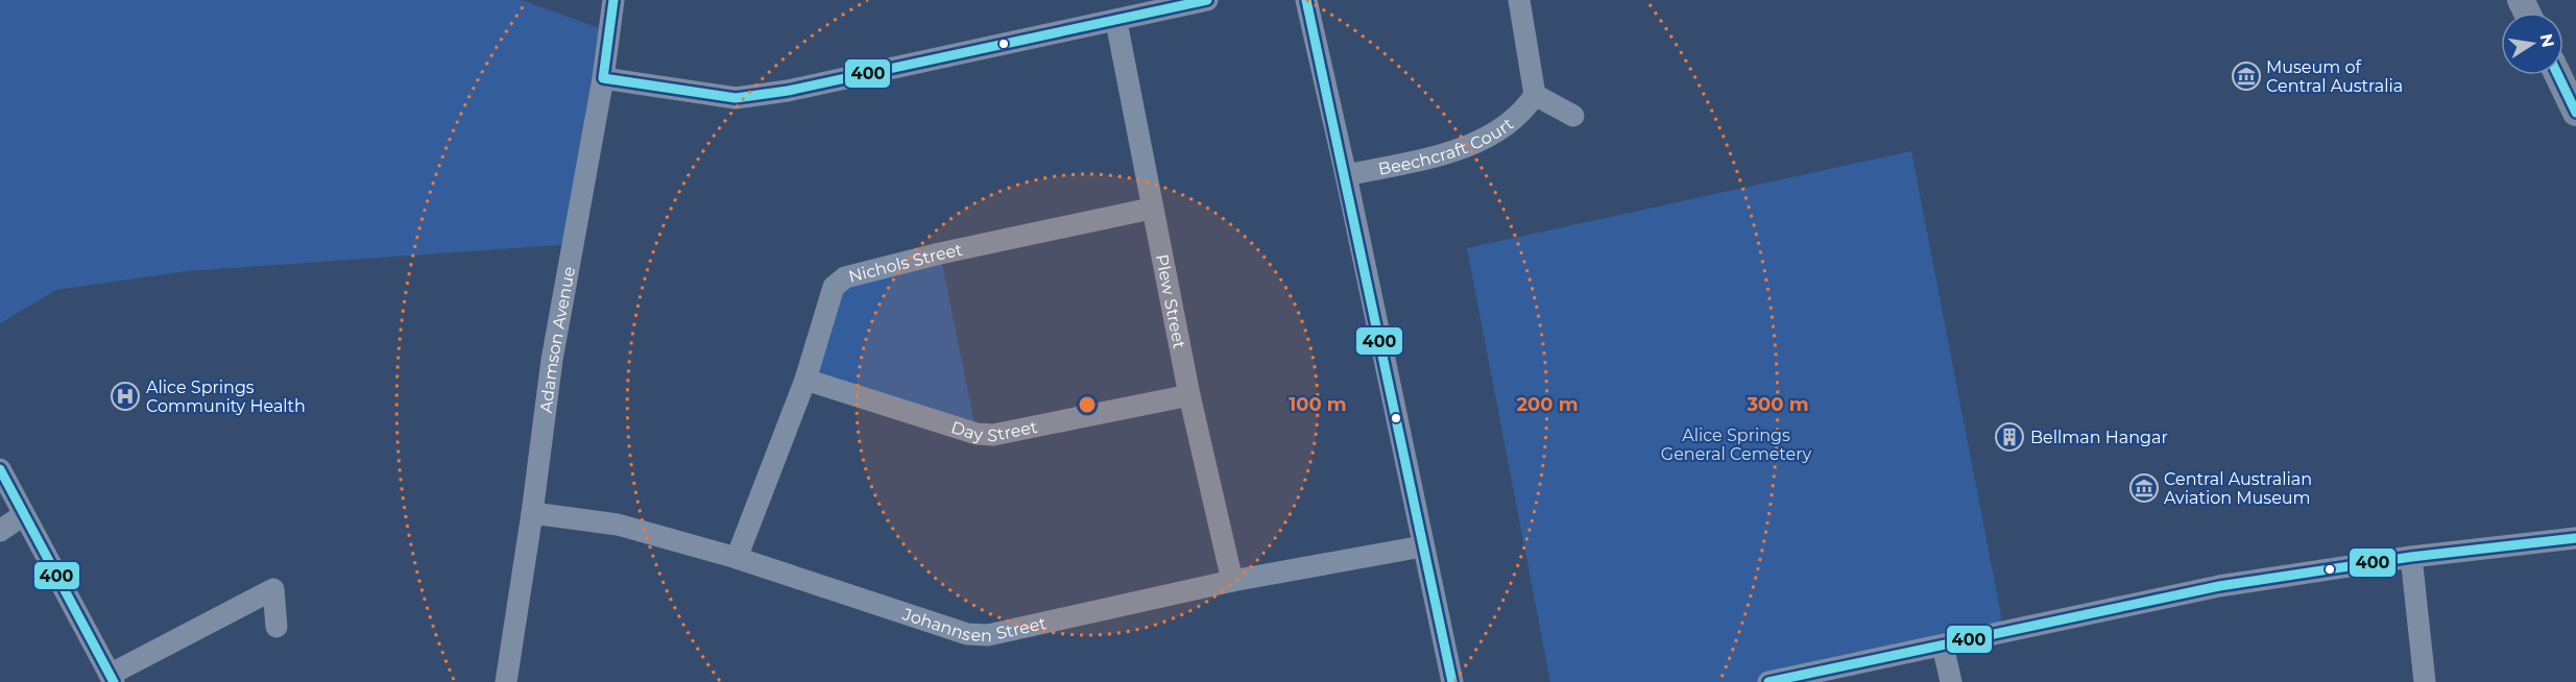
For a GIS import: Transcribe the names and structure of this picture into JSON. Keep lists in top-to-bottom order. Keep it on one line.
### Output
{"streets":{"street":["Beechcraft Court","Nichols Street","Plew Street","Adamson Avenue","Day Street","Johannsen Street"]},"crossings":[["Nichols Street","Plew Street"],["Nichols Street","Day Street"],["Nichols Street","Johannsen Street"],["Plew Street","Day Street"],["Plew Street","Johannsen Street"],["Adamson Avenue","Johannsen Street"]],"parks":["Alice Springs General Cemetery"],"places":{"museum":["Museum of Central Australia","Central Australian Aviation Museum"],"hospital":["Alice Springs Community Health"],"building":["Bellman Hangar"]},"lines":["transit line 400"],"north":"right","rings":["100 m","200 m","300 m"]}
